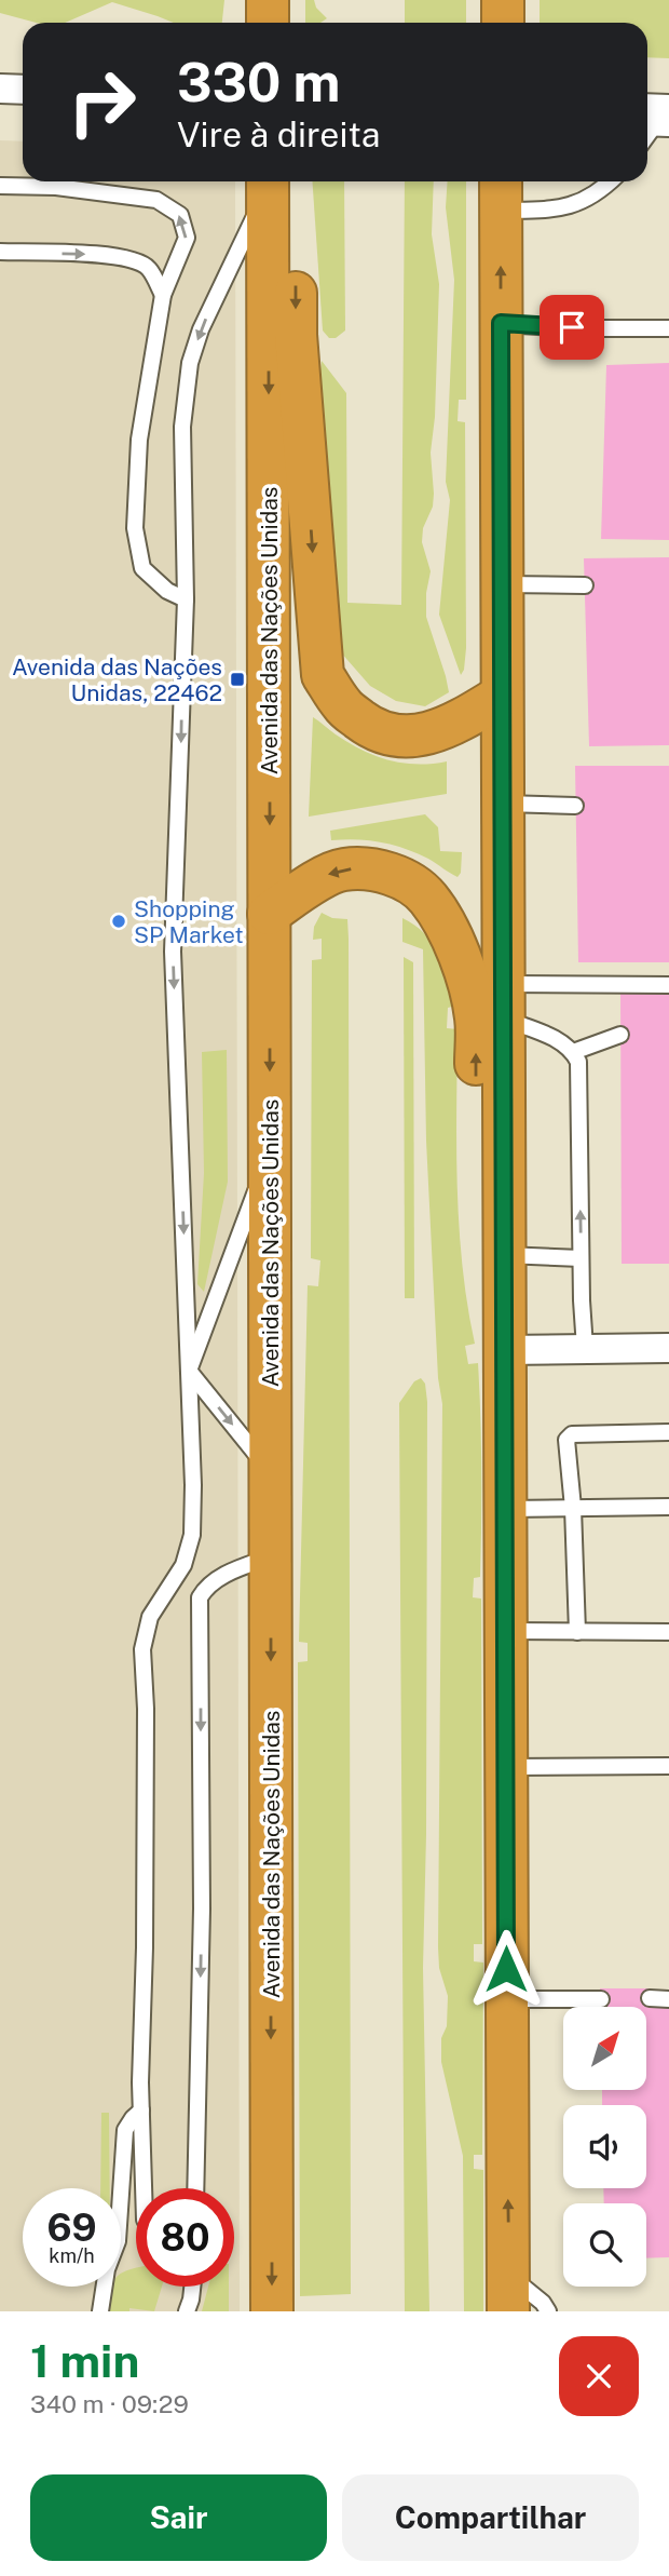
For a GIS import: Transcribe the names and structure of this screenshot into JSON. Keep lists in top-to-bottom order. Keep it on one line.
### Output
{"streets":{"highway":["Avenida das Nações Unidas"]},"places":{"transit":["Avenida das Nações Unidas, 22462"],"other":["Shopping SP Market"]},"north":"top right","page":{"turn":["330 m","Vire à direita"],"speed":"69 km/h","limit":"80","heading":["1 min","340 m · 09:29"],"buttons":["Sair","Compartilhar"]}}
